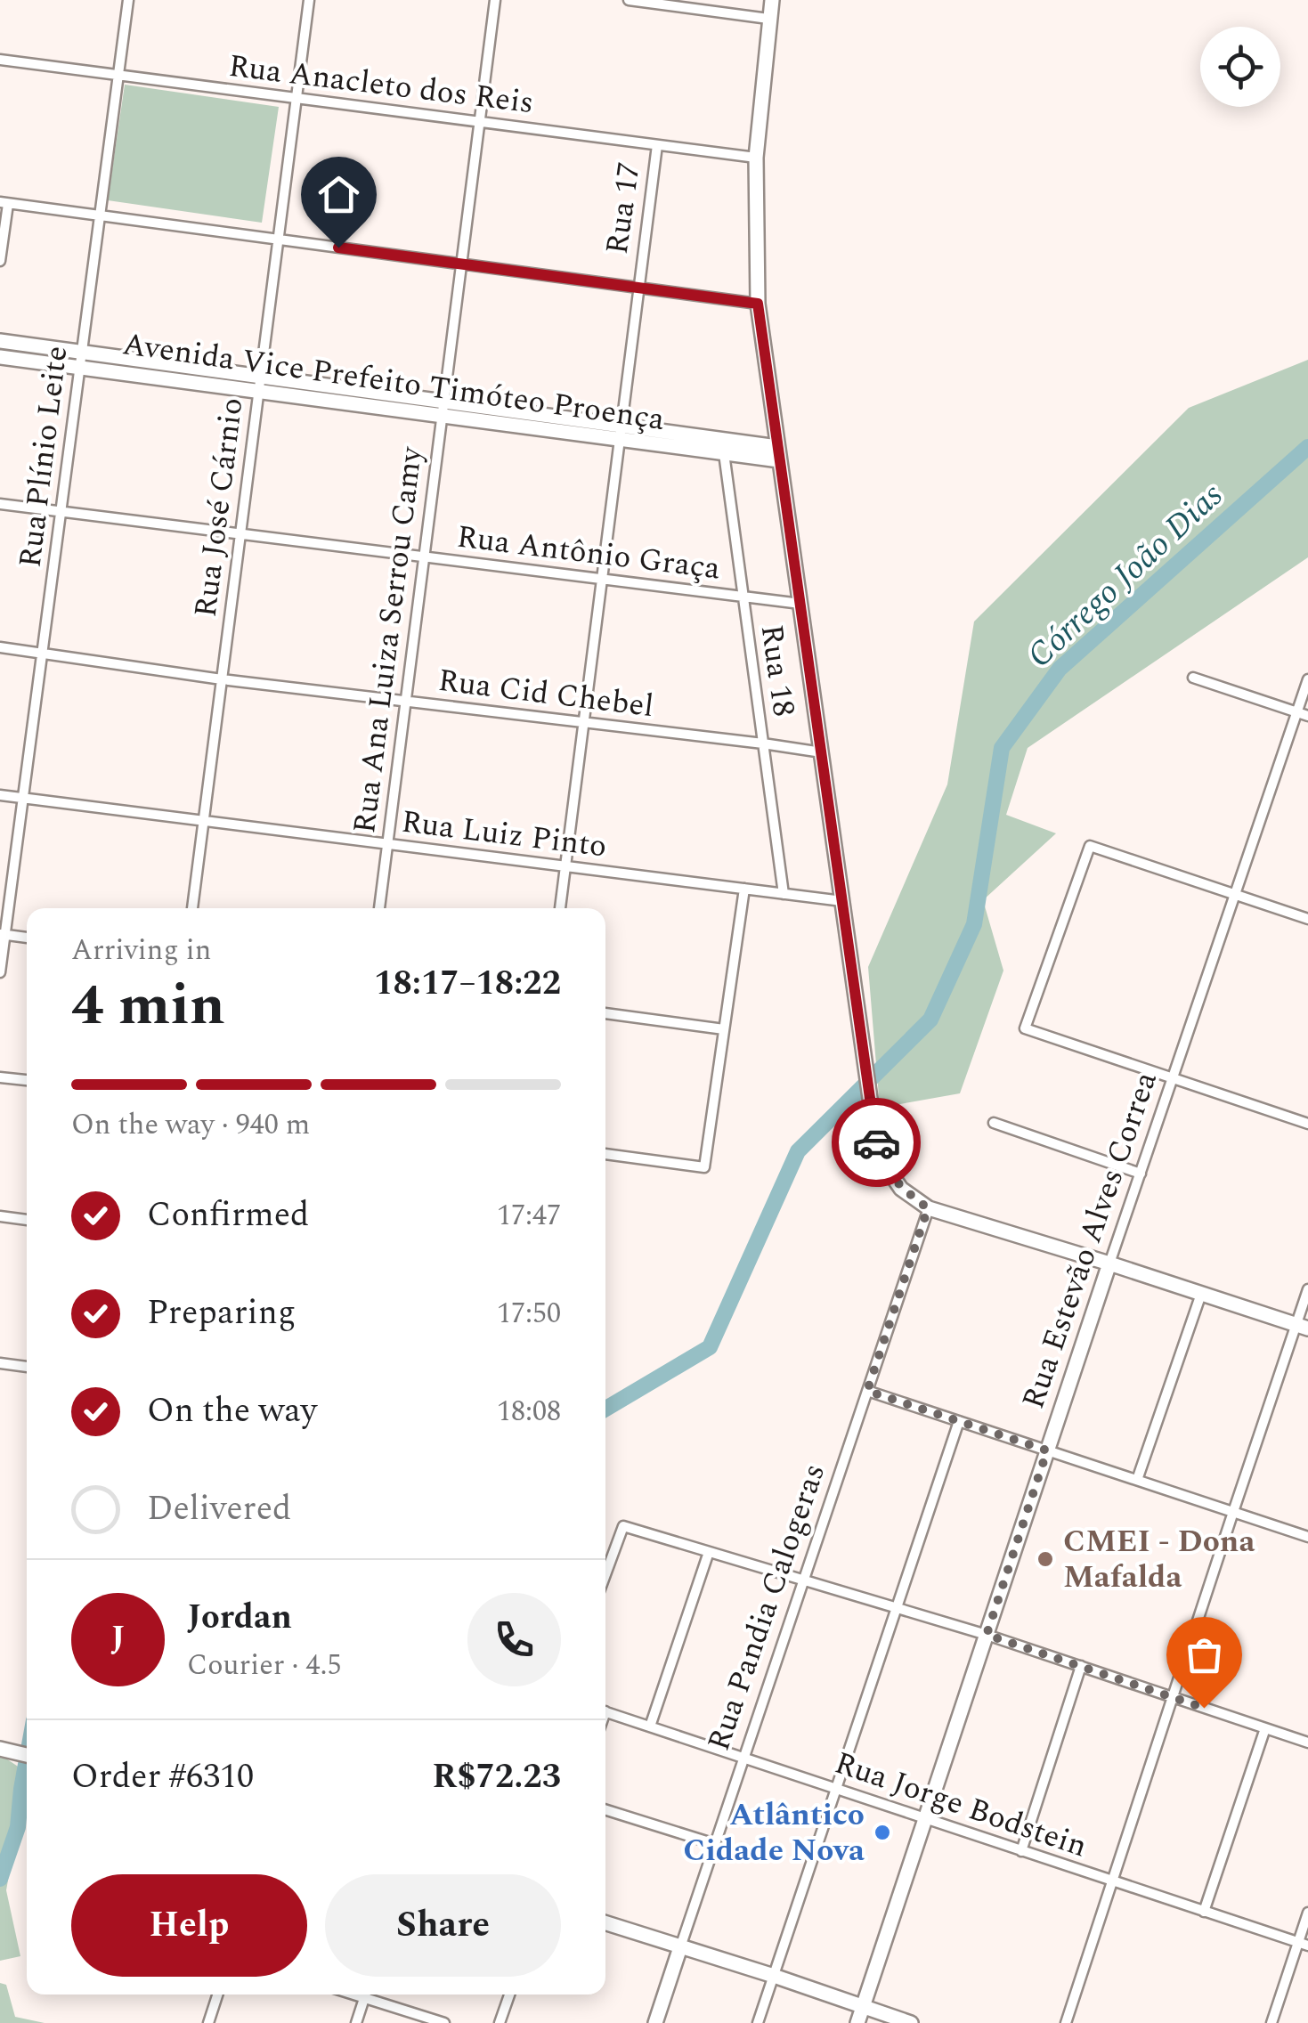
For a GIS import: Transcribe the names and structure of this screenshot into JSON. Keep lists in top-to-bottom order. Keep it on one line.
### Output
{"streets":{"main road":["Avenida Vice Prefeito Timóteo Proença","Rua Estevão Alves Correa","Rua Pandia Calogeras"],"street":["Rua Anacleto dos Reis","Rua 17","Rua Plínio Leite","Rua José Cárnio","Rua Antônio Graça","Rua Ana Luiza Serrou Camy","Rua 18","Rua Cid Chebel","Rua Luiz Pinto","Rua Jorge Bodstein"]},"crossings":[["Rua Anacleto dos Reis","Rua 17"],["Rua Anacleto dos Reis","Rua Plínio Leite"],["Rua Anacleto dos Reis","Rua José Cárnio"],["Rua Anacleto dos Reis","Rua Ana Luiza Serrou Camy"],["Rua 17","Avenida Vice Prefeito Timóteo Proença"],["Rua 17","Rua Antônio Graça"],["Rua 17","Rua Cid Chebel"],["Rua 17","Rua Luiz Pinto"],["Avenida Vice Prefeito Timóteo Proença","Rua Plínio Leite"],["Avenida Vice Prefeito Timóteo Proença","Rua José Cárnio"],["Avenida Vice Prefeito Timóteo Proença","Rua Ana Luiza Serrou Camy"],["Avenida Vice Prefeito Timóteo Proença","Rua 18"],["Rua Plínio Leite","Rua Antônio Graça"],["Rua Plínio Leite","Rua Cid Chebel"],["Rua Plínio Leite","Rua Luiz Pinto"],["Rua José Cárnio","Rua Antônio Graça"],["Rua José Cárnio","Rua Cid Chebel"],["Rua José Cárnio","Rua Luiz Pinto"],["Rua Antônio Graça","Rua Ana Luiza Serrou Camy"],["Rua Antônio Graça","Rua 18"],["Rua Ana Luiza Serrou Camy","Rua Cid Chebel"],["Rua Ana Luiza Serrou Camy","Rua Luiz Pinto"],["Rua 18","Rua Cid Chebel"],["Rua 18","Rua Luiz Pinto"],["Rua Estevão Alves Correa","Rua Jorge Bodstein"],["Rua Pandia Calogeras","Rua Jorge Bodstein"]],"water":["Córrego João Dias"],"places":["CMEI - Dona Mafalda","Atlântico Cidade Nova"],"page":{"heading":["4 min","Arriving in","18:17–18:22"],"panel":["Jordan","Courier · 4.5","Order #6310","R$72.23"],"bar":"On the way · 940 m","list":[["Confirmed","17:47"],["Preparing","17:50"],["On the way","18:08"],"Delivered"],"round":"J","buttons":["Help","Share"]}}
